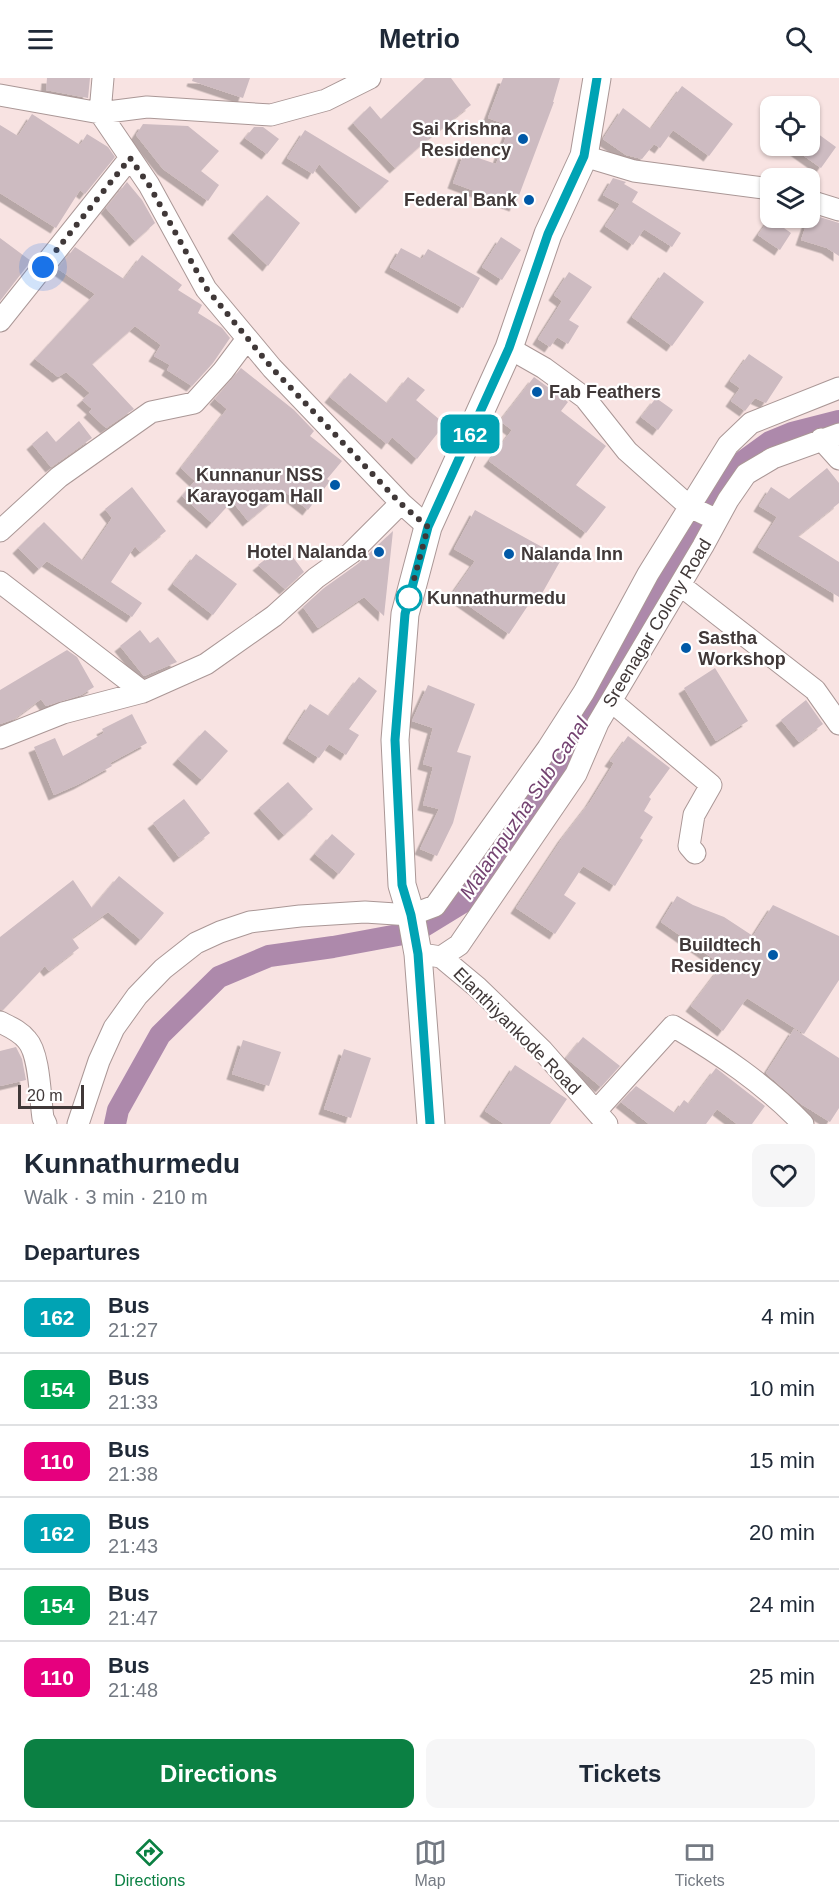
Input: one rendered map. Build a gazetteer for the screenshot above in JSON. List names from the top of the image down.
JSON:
{
  "streets": {
    "street": ["Sreenagar Colony Road", "Elanthiyankode Road"]
  },
  "crossings": [
    ["Sreenagar Colony Road", "Elanthiyankode Road"]
  ],
  "water": ["Malampuzha Sub Canal"],
  "places": [
    "Sai Krishna Residency",
    "Federal Bank",
    "Fab Feathers",
    "Kunnanur NSS Karayogam Hall",
    "Hotel Nalanda",
    "Nalanda Inn",
    "Kunnathurmedu",
    "Sastha Workshop",
    "Buildtech Residency"
  ],
  "lines": ["bus line 162"],
  "scale_bar": "20 m",
  "page": {
    "header": "Metrio",
    "on_map": "162",
    "scale": "20 m",
    "heading": [
      ["Kunnathurmedu", "Walk · 3 min · 210 m"],
      "Departures"
    ],
    "list": [
      {
        "mark": "162",
        "name": "Bus",
        "note": "21:27",
        "value": "4 min"
      },
      {
        "mark": "154",
        "name": "Bus",
        "note": "21:33",
        "value": "10 min"
      },
      {
        "mark": "110",
        "name": "Bus",
        "note": "21:38",
        "value": "15 min"
      },
      {
        "mark": "162",
        "name": "Bus",
        "note": "21:43",
        "value": "20 min"
      },
      {
        "mark": "154",
        "name": "Bus",
        "note": "21:47",
        "value": "24 min"
      },
      {
        "mark": "110",
        "name": "Bus",
        "note": "21:48",
        "value": "25 min"
      }
    ],
    "buttons": ["Directions", "Tickets"],
    "tabs": ["Directions", "Map", "Tickets"]
  }
}
